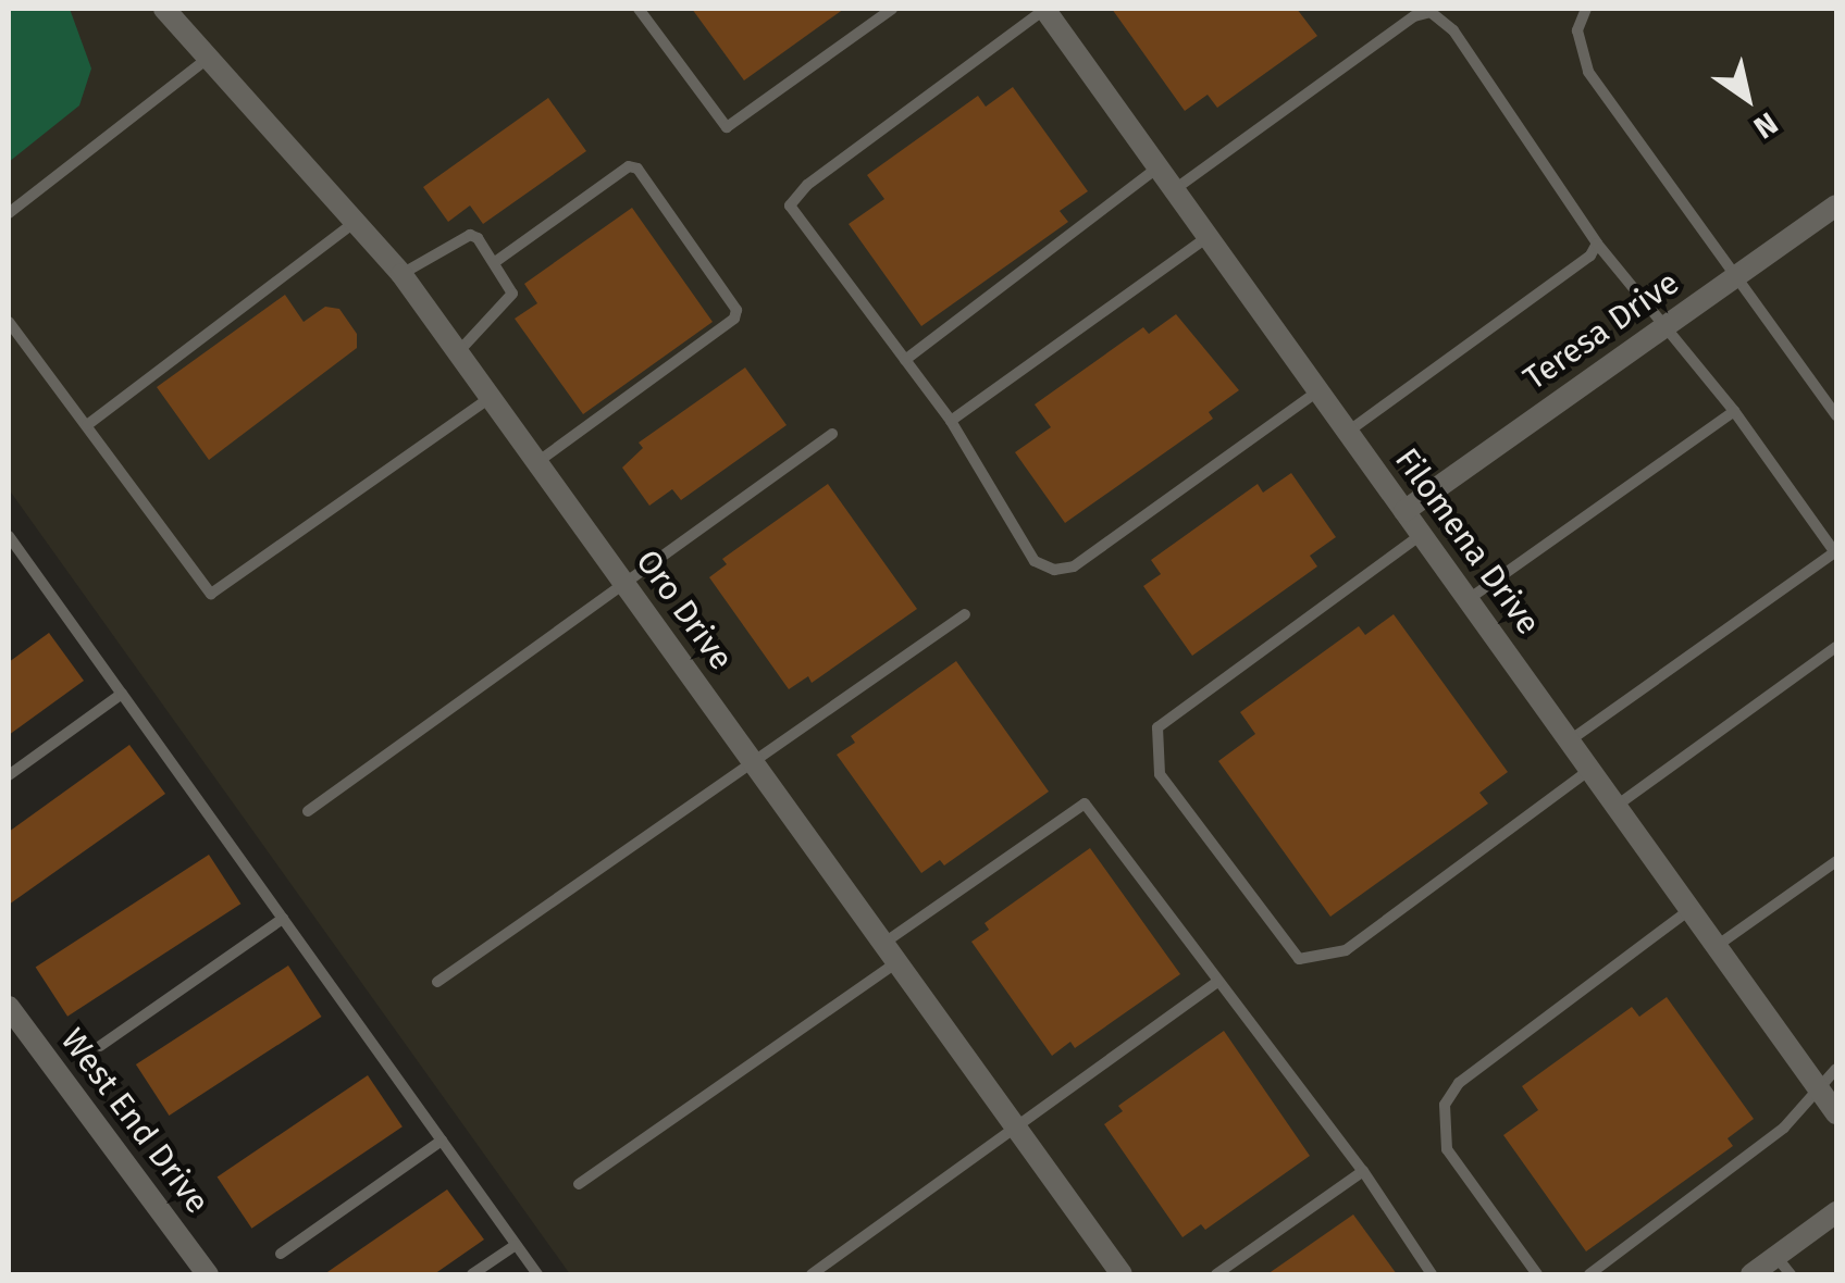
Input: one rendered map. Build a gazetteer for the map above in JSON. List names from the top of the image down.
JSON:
{
  "streets": {
    "street": [
      "Teresa Drive",
      "Filomena Drive",
      "Oro Drive",
      "West End Drive"
    ]
  },
  "crossings": [
    ["Teresa Drive", "Filomena Drive"]
  ],
  "north": "bottom right"
}
